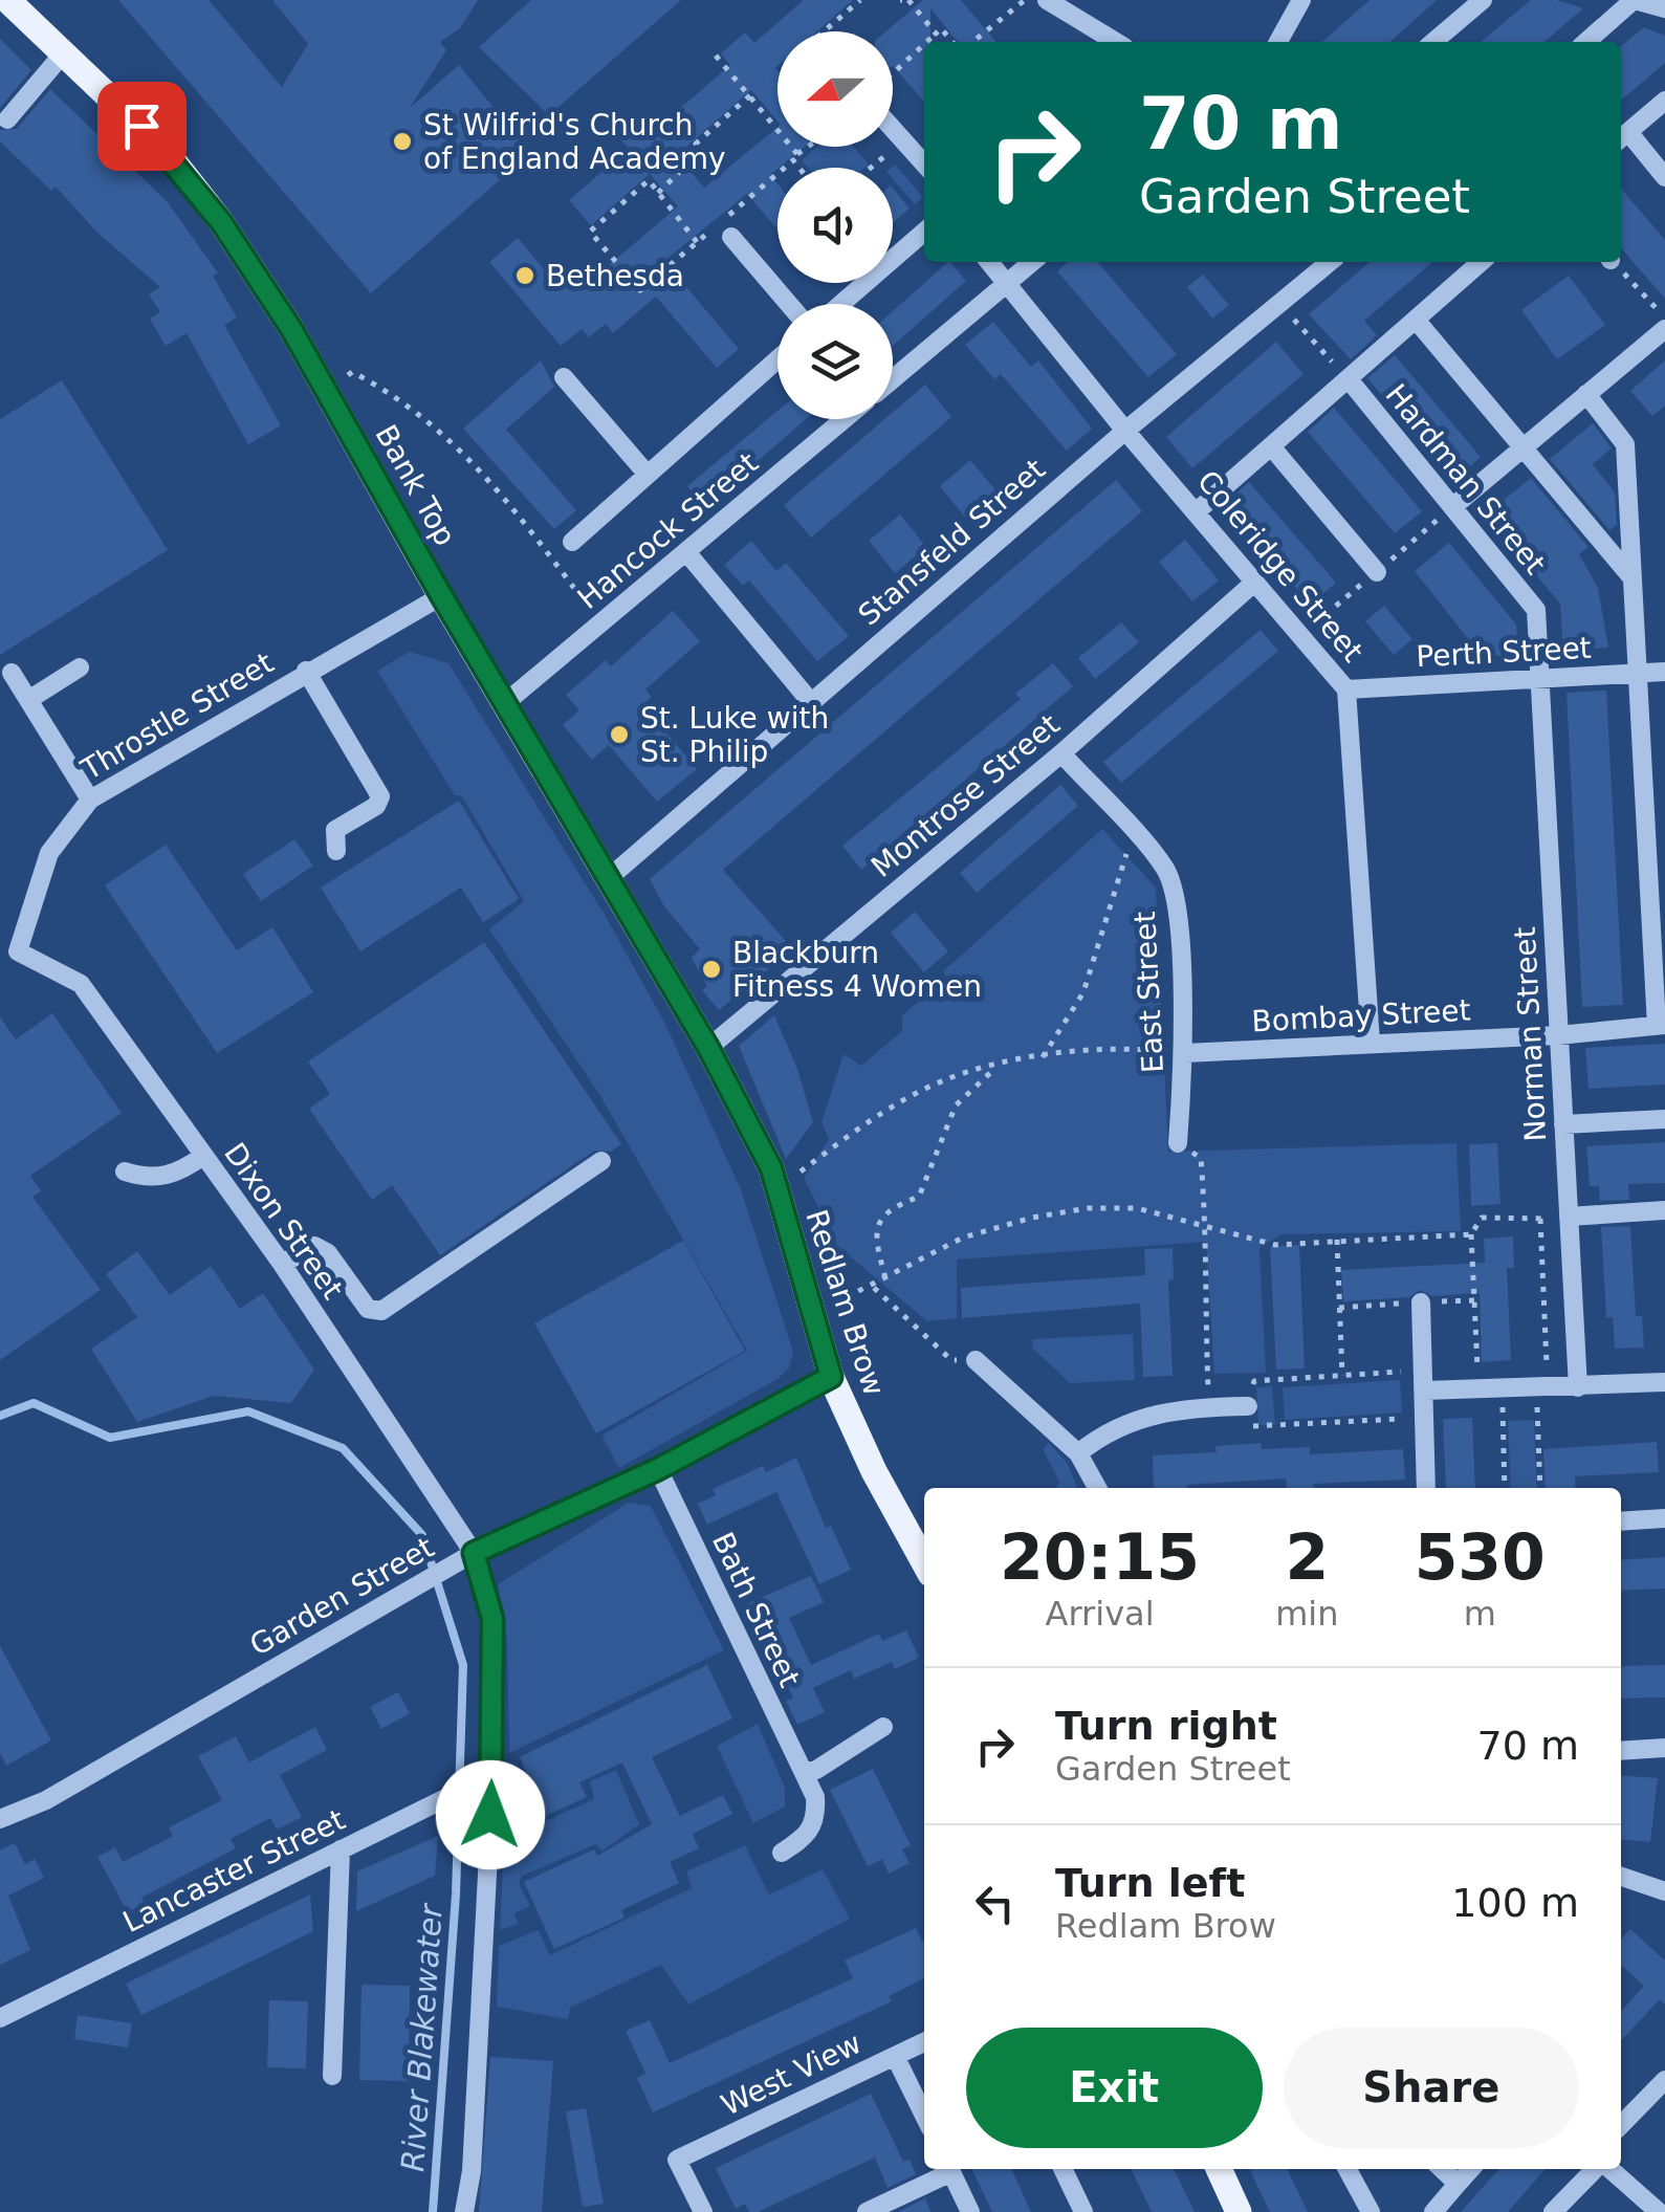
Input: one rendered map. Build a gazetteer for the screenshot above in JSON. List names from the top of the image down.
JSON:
{
  "streets": {
    "main road": ["Bank Top", "Redlam Brow"],
    "street": [
      "Hardman Street",
      "Hancock Street",
      "Stansfeld Street",
      "Coleridge Street",
      "Perth Street",
      "Throstle Street",
      "Montrose Street",
      "East Street",
      "Bombay Street",
      "Norman Street",
      "Dixon Street",
      "Garden Street",
      "Bath Street",
      "Lancaster Street",
      "West View"
    ]
  },
  "crossings": [
    ["Hardman Street", "Perth Street"],
    ["Hardman Street", "Norman Street"],
    ["Bank Top", "Hancock Street"],
    ["Bank Top", "Stansfeld Street"],
    ["Bank Top", "Throstle Street"],
    ["Bank Top", "Montrose Street"],
    ["Bank Top", "Redlam Brow"],
    ["Stansfeld Street", "Coleridge Street"],
    ["Coleridge Street", "Perth Street"],
    ["Coleridge Street", "Montrose Street"],
    ["Coleridge Street", "Bombay Street"],
    ["Perth Street", "Norman Street"],
    ["Throstle Street", "Dixon Street"],
    ["Montrose Street", "East Street"],
    ["Montrose Street", "Redlam Brow"],
    ["East Street", "Bombay Street"],
    ["Bombay Street", "Norman Street"],
    ["Dixon Street", "Garden Street"],
    ["Dixon Street", "Lancaster Street"],
    ["Redlam Brow", "Garden Street"],
    ["Garden Street", "Bath Street"]
  ],
  "water": ["River Blakewater"],
  "places": [
    "St Wilfrid's Church of England Academy",
    "Bethesda",
    "St. Luke with St. Philip",
    "Blackburn Fitness 4 Women"
  ],
  "north": "left",
  "page": {
    "turn": ["70 m", "Garden Street"],
    "eta": [
      "20:15",
      "Arrival",
      "2",
      "min",
      "530",
      "m"
    ],
    "list": [
      {
        "name": "Turn right",
        "note": "Garden Street",
        "value": "70 m"
      },
      {
        "name": "Turn left",
        "note": "Redlam Brow",
        "value": "100 m"
      }
    ],
    "buttons": ["Exit", "Share"]
  }
}
